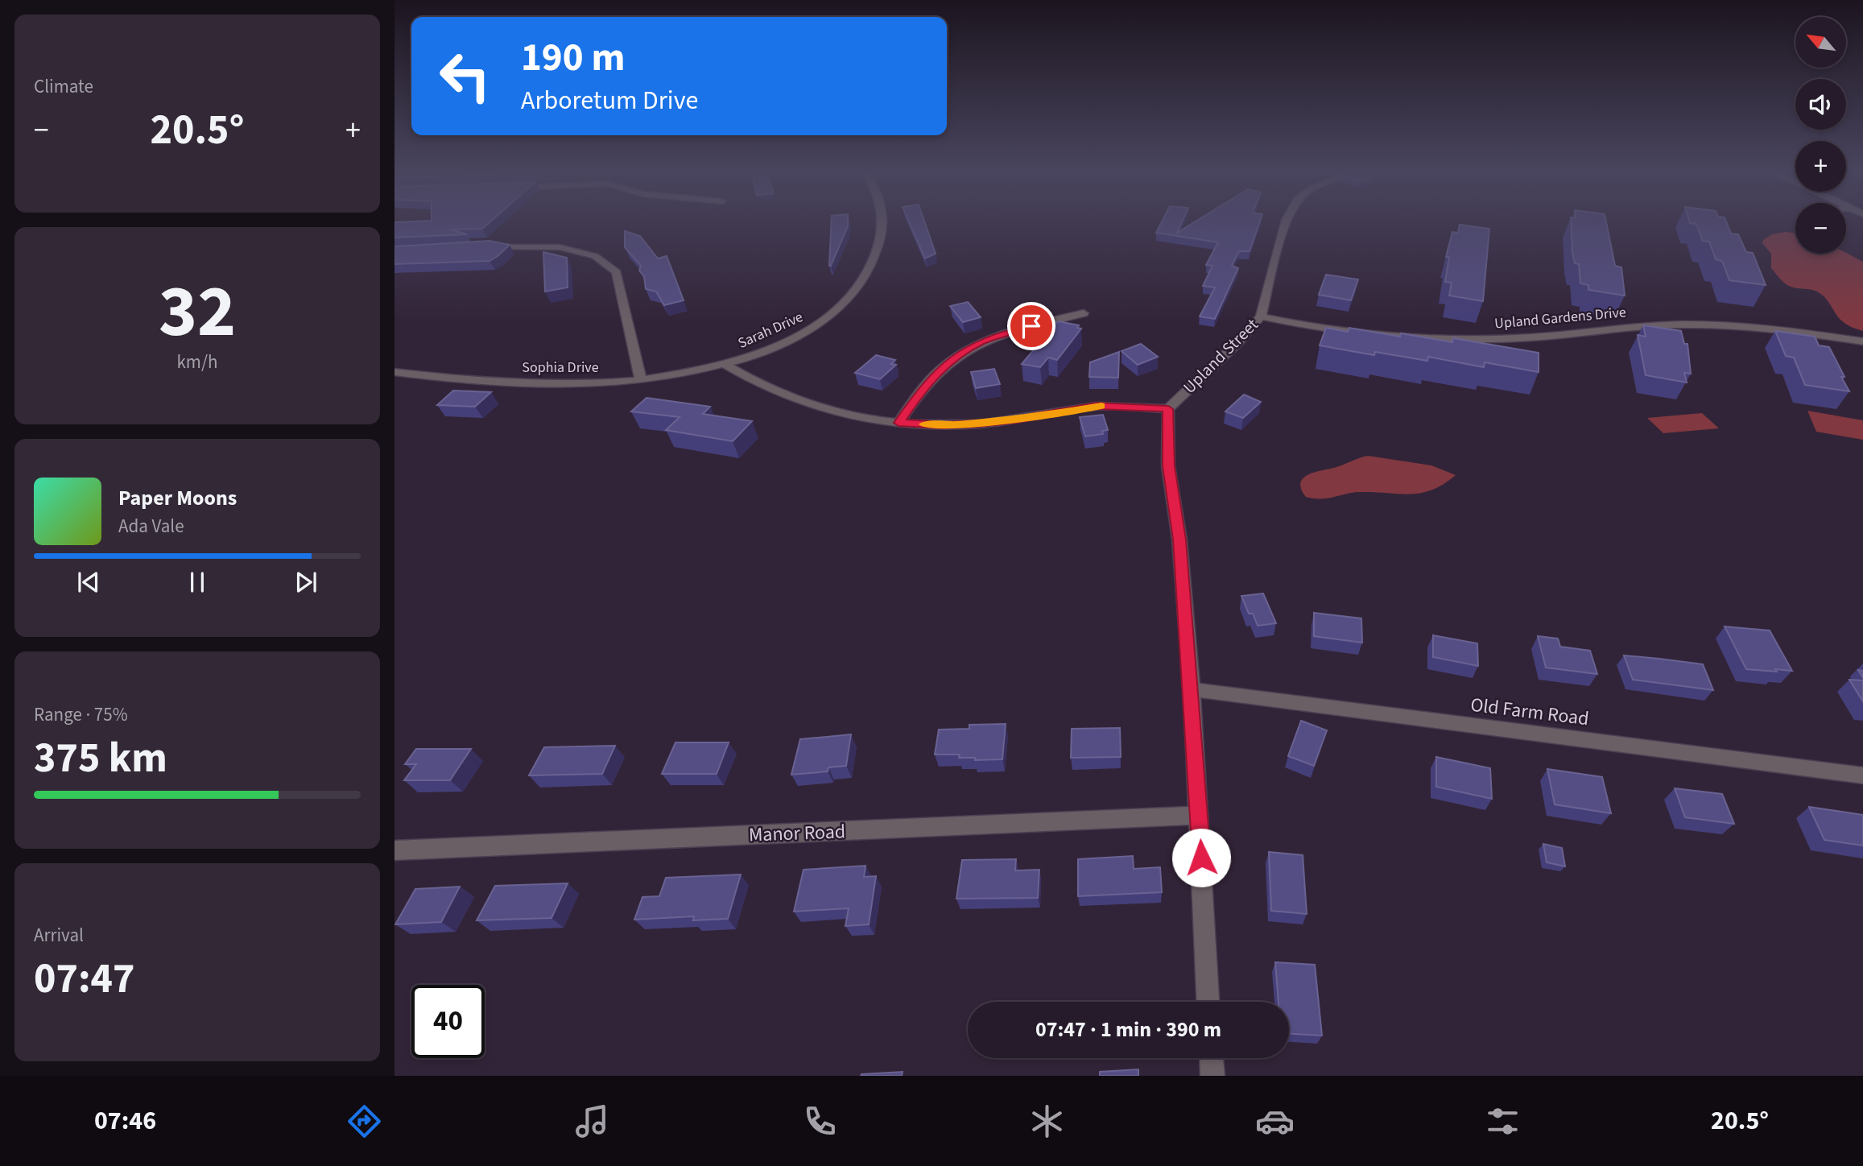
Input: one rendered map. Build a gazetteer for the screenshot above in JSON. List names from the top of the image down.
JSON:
{
  "streets": {
    "street": [
      "Upland Gardens Drive",
      "Sarah Drive",
      "Upland Street",
      "Sophia Drive",
      "Old Farm Road",
      "Manor Road"
    ]
  },
  "crossings": [
    ["Upland Gardens Drive", "Upland Street"],
    ["Sarah Drive", "Sophia Drive"]
  ],
  "north": "top left",
  "page": {
    "tile": [
      "Climate",
      ["32", "km/h"],
      ["Range · 75%", "375 km"],
      ["Arrival", "07:47"]
    ],
    "map_buttons": ["+", "−"],
    "turn": ["190 m", "Arboretum Drive"],
    "heat": ["−", "20.5°", "+"],
    "song": ["Paper Moons", "Ada Vale"],
    "limit": "40",
    "trip": "07:47 · 1 min · 390 m",
    "tabs": ["07:46", "20.5°"]
  }
}
